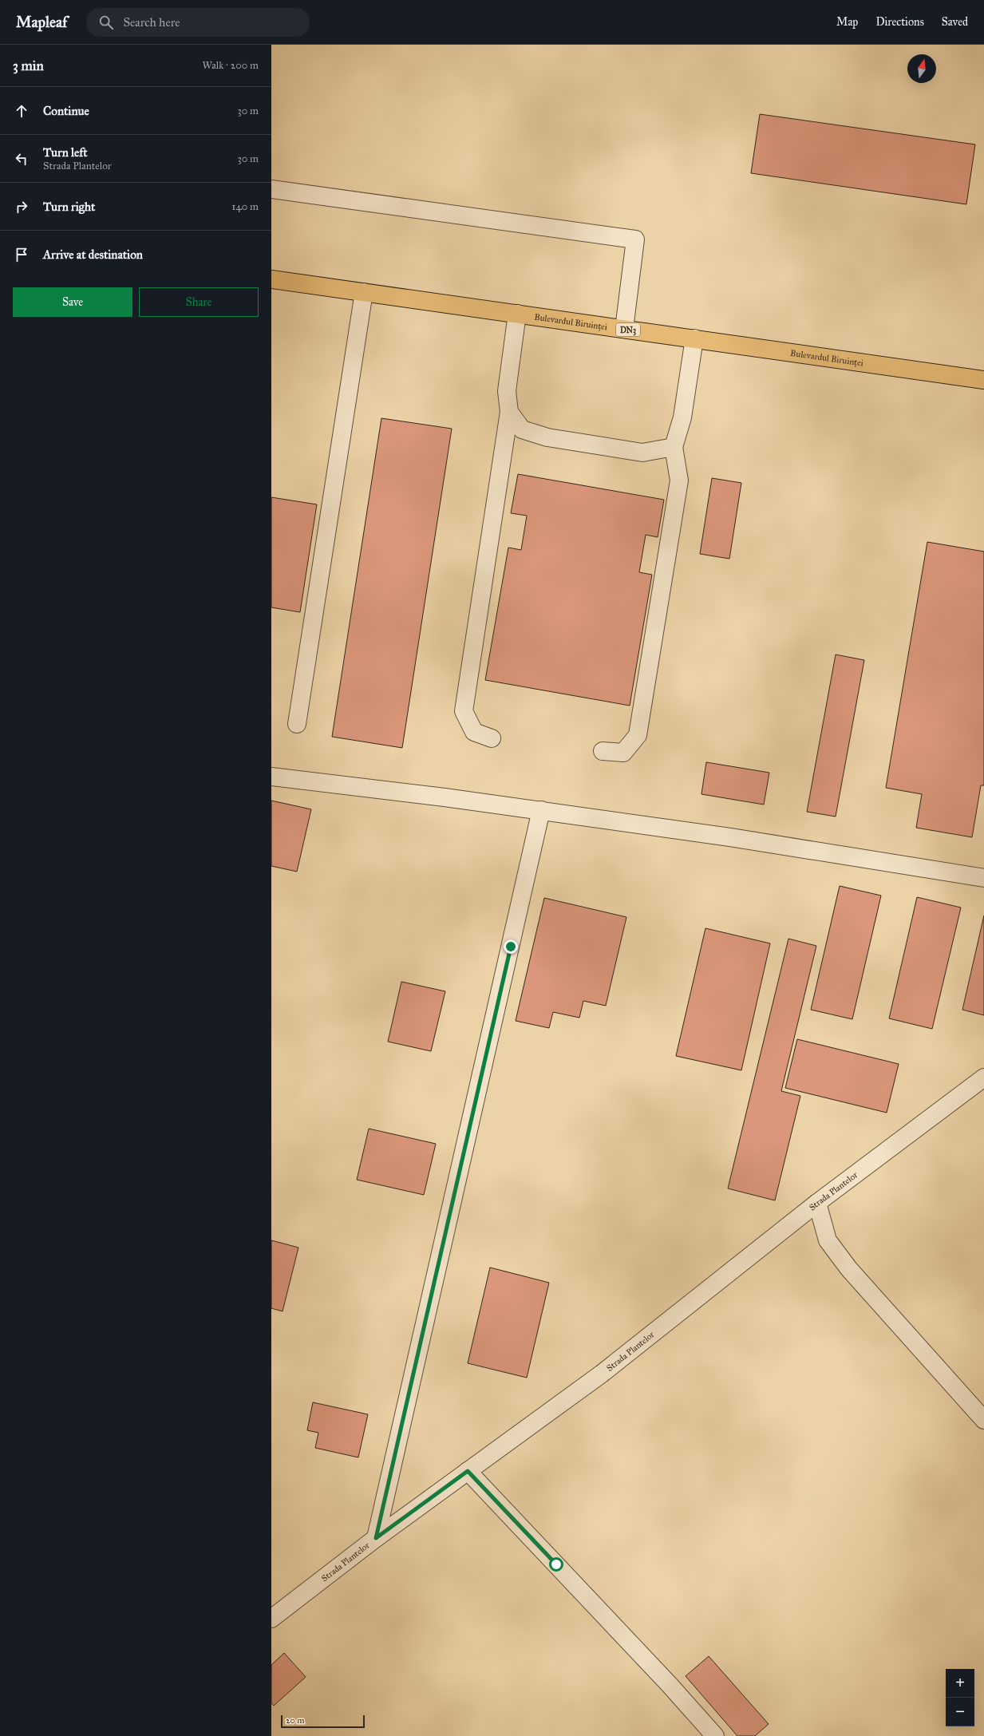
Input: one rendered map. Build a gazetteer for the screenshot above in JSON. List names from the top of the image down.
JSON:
{
  "streets": {
    "main road": ["Bulevardul Biruinței", "DN3"],
    "street": ["Strada Plantelor"]
  },
  "scale_bar": "20 m",
  "north": "top",
  "page": {
    "header": "Mapleaf",
    "search": "Search here",
    "nav": ["Map", "Directions", "Saved"],
    "heading": ["3 min", "Walk · 200 m"],
    "list": [
      ["Continue", "30 m"],
      ["Turn left", "Strada Plantelor", "30 m"],
      ["Turn right", "140 m"],
      "Arrive at destination"
    ],
    "buttons": ["Save", "Share"],
    "map_buttons": ["+", "−"],
    "scale": "20 m"
  }
}
